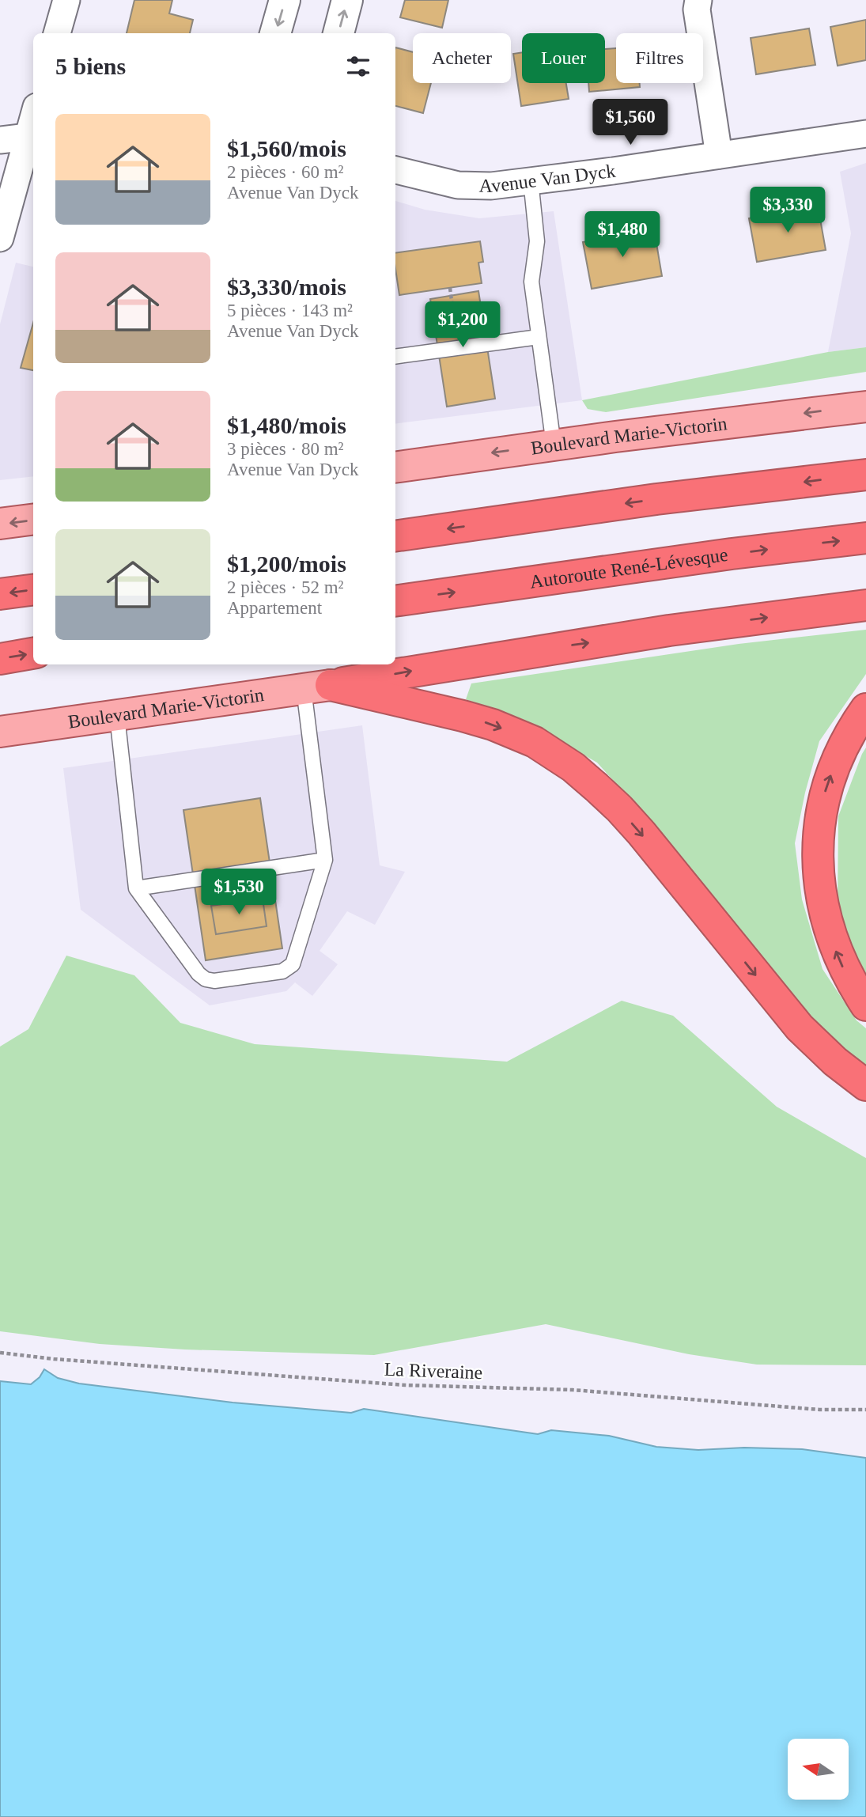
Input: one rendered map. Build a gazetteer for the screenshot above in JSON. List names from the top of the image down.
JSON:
{
  "streets": {
    "highway": ["Autoroute René-Lévesque"],
    "main road": ["Boulevard Marie-Victorin"],
    "street": ["Avenue Van Dyck"],
    "path": ["La Riveraine"]
  },
  "one_way": ["Boulevard Marie-Victorin"],
  "north": "left",
  "page": {
    "chip": ["Acheter", "Louer", "Filtres"],
    "heading": "5 biens",
    "price": [
      "$1,560",
      "$3,330",
      "$1,480",
      "$1,200",
      "$1,530"
    ],
    "list": [
      {
        "name": "$1,560/mois",
        "note": "2 pièces · 60 m² · Avenue Van Dyck"
      },
      {
        "name": "$3,330/mois",
        "note": "5 pièces · 143 m² · Avenue Van Dyck"
      },
      {
        "name": "$1,480/mois",
        "note": "3 pièces · 80 m² · Avenue Van Dyck"
      },
      {
        "name": "$1,200/mois",
        "note": "2 pièces · 52 m² · Appartement"
      }
    ]
  }
}
